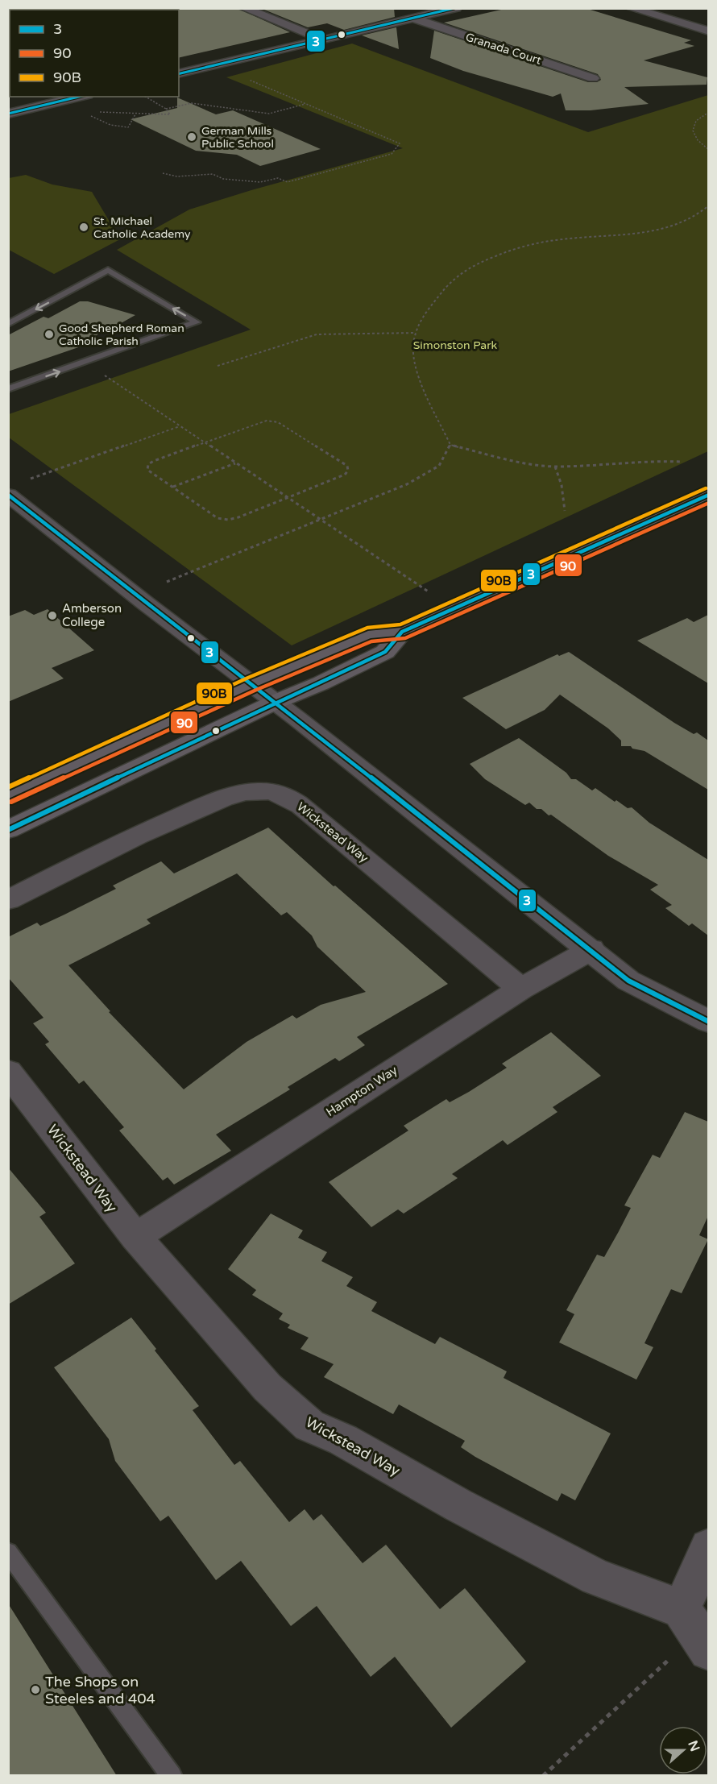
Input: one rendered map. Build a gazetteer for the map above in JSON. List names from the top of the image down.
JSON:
{
  "streets": {
    "street": ["Granada Court", "Wickstead Way", "Hampton Way"]
  },
  "crossings": [
    ["Wickstead Way", "Hampton Way"]
  ],
  "parks": ["Simonston Park"],
  "places": [
    "German Mills Public School",
    "St. Michael Catholic Academy",
    "Good Shepherd Roman Catholic Parish",
    "Amberson College",
    "The Shops on Steeles and 404"
  ],
  "lines": ["transit line 3", "transit line 90B", "transit line 90"],
  "legend": ["3", "90", "90B"],
  "north": "right"
}
